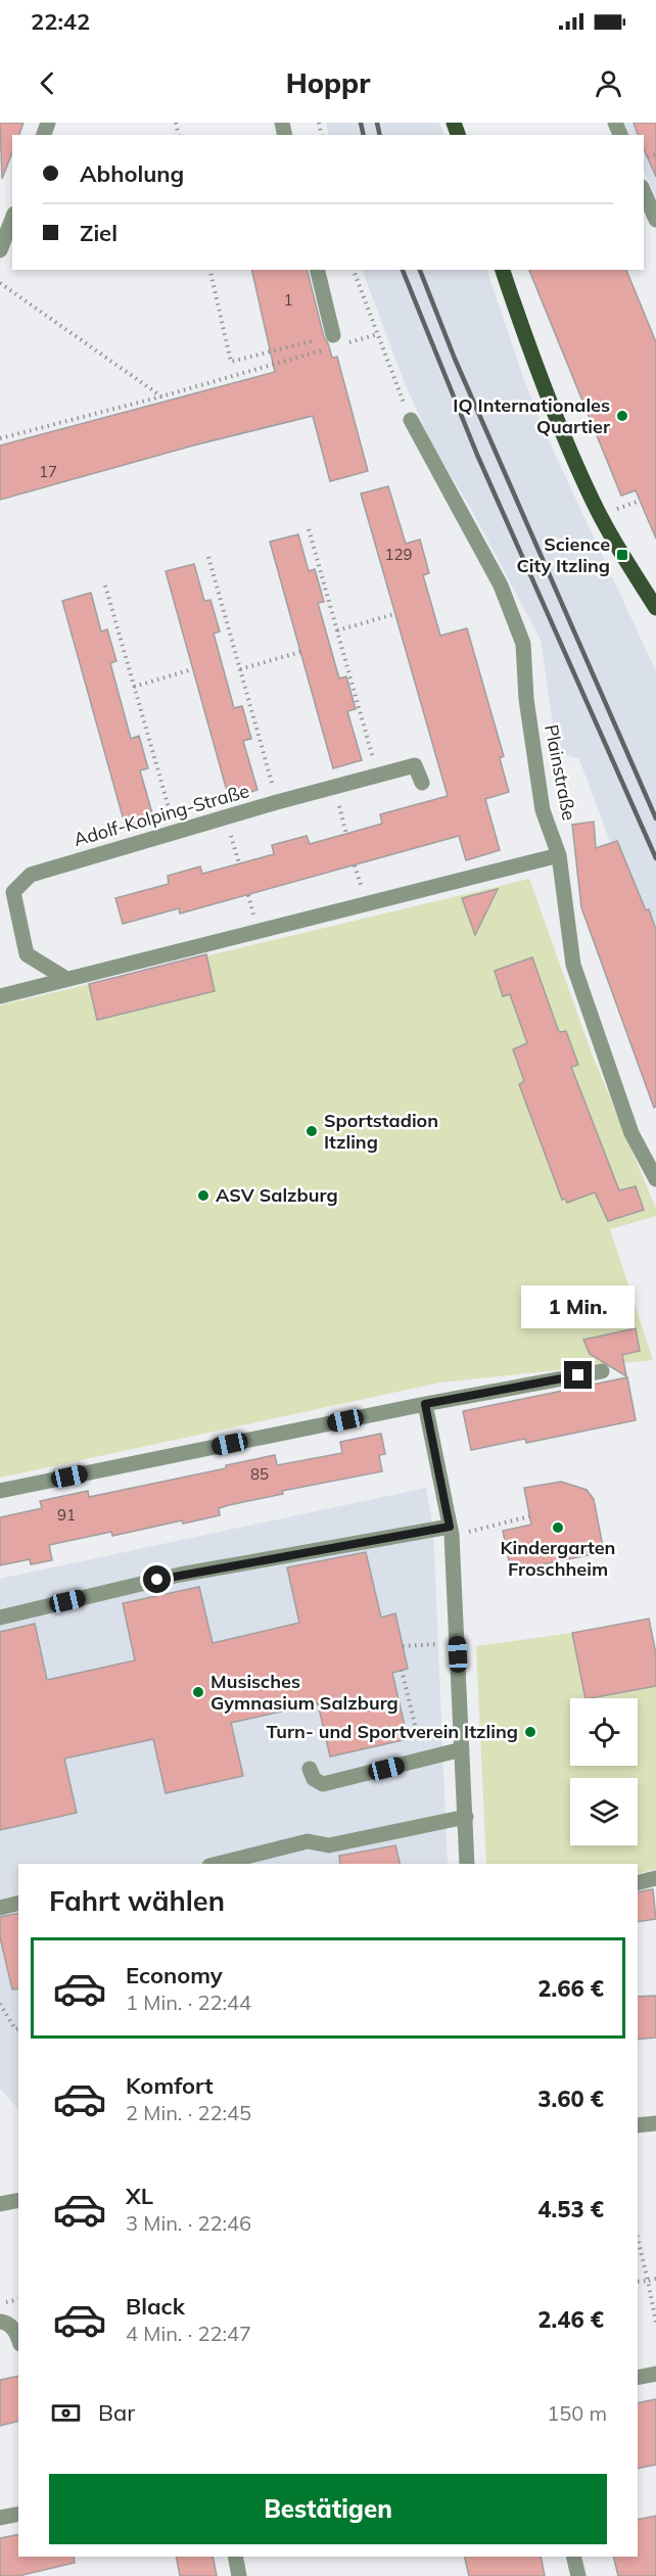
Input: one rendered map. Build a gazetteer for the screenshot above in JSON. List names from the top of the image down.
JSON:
{
  "streets": {
    "street": ["Plainstraße", "Adolf-Kolping-Straße"]
  },
  "places": {
    "other": [
      "IQ Internationales Quartier",
      "Sportstadion Itzling",
      "ASV Salzburg",
      "Kindergarten Froschheim",
      "Musisches Gymnasium Salzburg",
      "Turn- und Sportverein Itzling"
    ],
    "transit": ["Science City Itzling"]
  },
  "house_numbers": [
    "1",
    "17",
    "129",
    "85",
    "91"
  ],
  "page": {
    "status": "22:42",
    "header": "Hoppr",
    "banner": ["Abholung", "Ziel"],
    "bubble": "1 Min.",
    "heading": "Fahrt wählen",
    "list": [
      {
        "name": "Economy",
        "note": "1 Min. · 22:44",
        "value": "2.66 €"
      },
      {
        "name": "Komfort",
        "note": "2 Min. · 22:45",
        "value": "3.60 €"
      },
      {
        "name": "XL",
        "note": "3 Min. · 22:46",
        "value": "4.53 €"
      },
      {
        "name": "Black",
        "note": "4 Min. · 22:47",
        "value": "2.46 €"
      }
    ],
    "pay": ["Bar", "150 m"],
    "buttons": "Bestätigen"
  }
}
